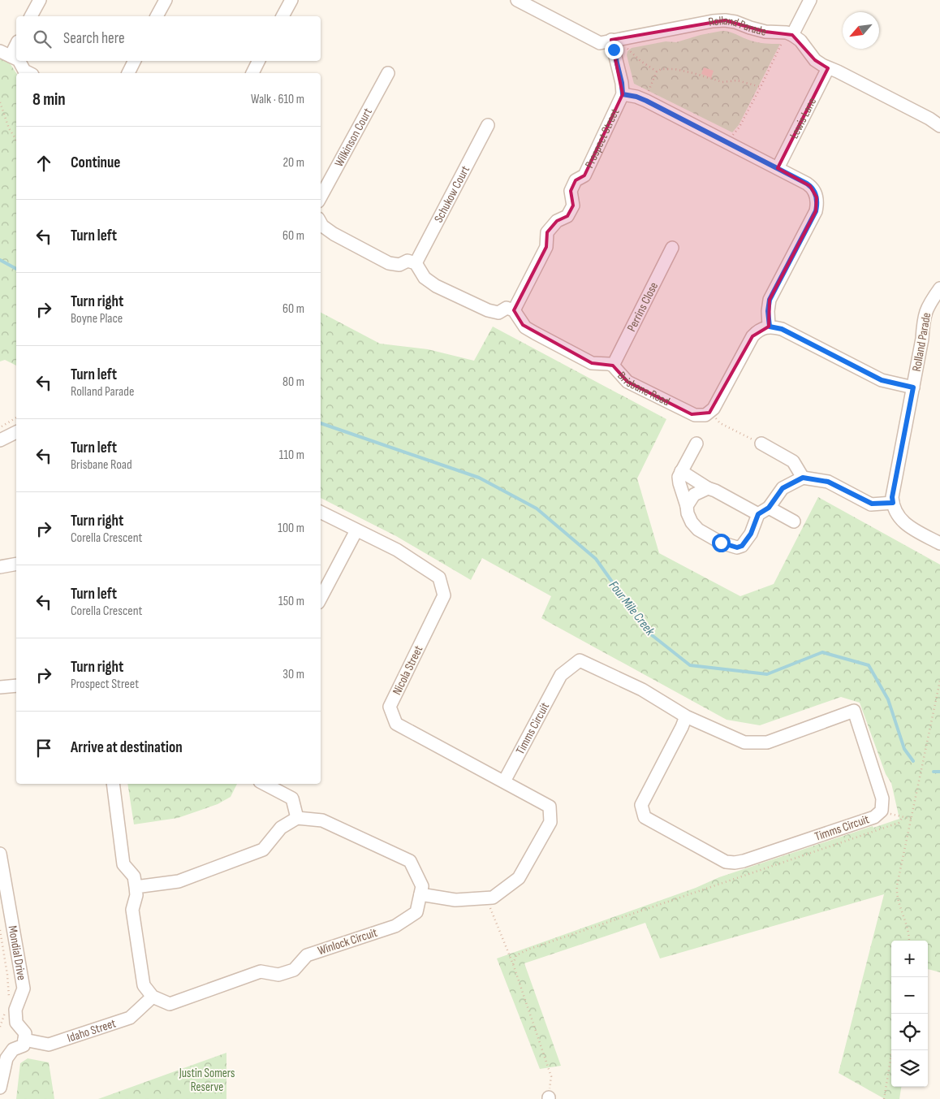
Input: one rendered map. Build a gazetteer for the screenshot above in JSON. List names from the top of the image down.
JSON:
{
  "streets": {
    "street": [
      "Rolland Parade",
      "Lewis Lane",
      "Wilkinson Court",
      "Prospect Street",
      "Schukow Court",
      "Perrins Close",
      "Brisbane Road",
      "Nicola Street",
      "Timms Circuit",
      "Winlock Circuit",
      "Mondial Drive",
      "Idaho Street"
    ]
  },
  "crossings": [
    ["Rolland Parade", "Prospect Street"],
    ["Prospect Street", "Brisbane Road"],
    ["Perrins Close", "Brisbane Road"],
    ["Nicola Street", "Timms Circuit"],
    ["Winlock Circuit", "Idaho Street"],
    ["Mondial Drive", "Idaho Street"]
  ],
  "water": ["Four Mile Creek"],
  "parks": ["Justin Somers Reserve"],
  "north": "bottom left",
  "page": {
    "search": "Search here",
    "heading": ["8 min", "Walk · 610 m"],
    "list": [
      ["Continue", "20 m"],
      ["Turn left", "60 m"],
      ["Turn right", "Boyne Place", "60 m"],
      ["Turn left", "Rolland Parade", "80 m"],
      ["Turn left", "Brisbane Road", "110 m"],
      ["Turn right", "Corella Crescent", "100 m"],
      ["Turn left", "Corella Crescent", "150 m"],
      ["Turn right", "Prospect Street", "30 m"],
      "Arrive at destination"
    ],
    "map_buttons": ["+", "−"]
  }
}
